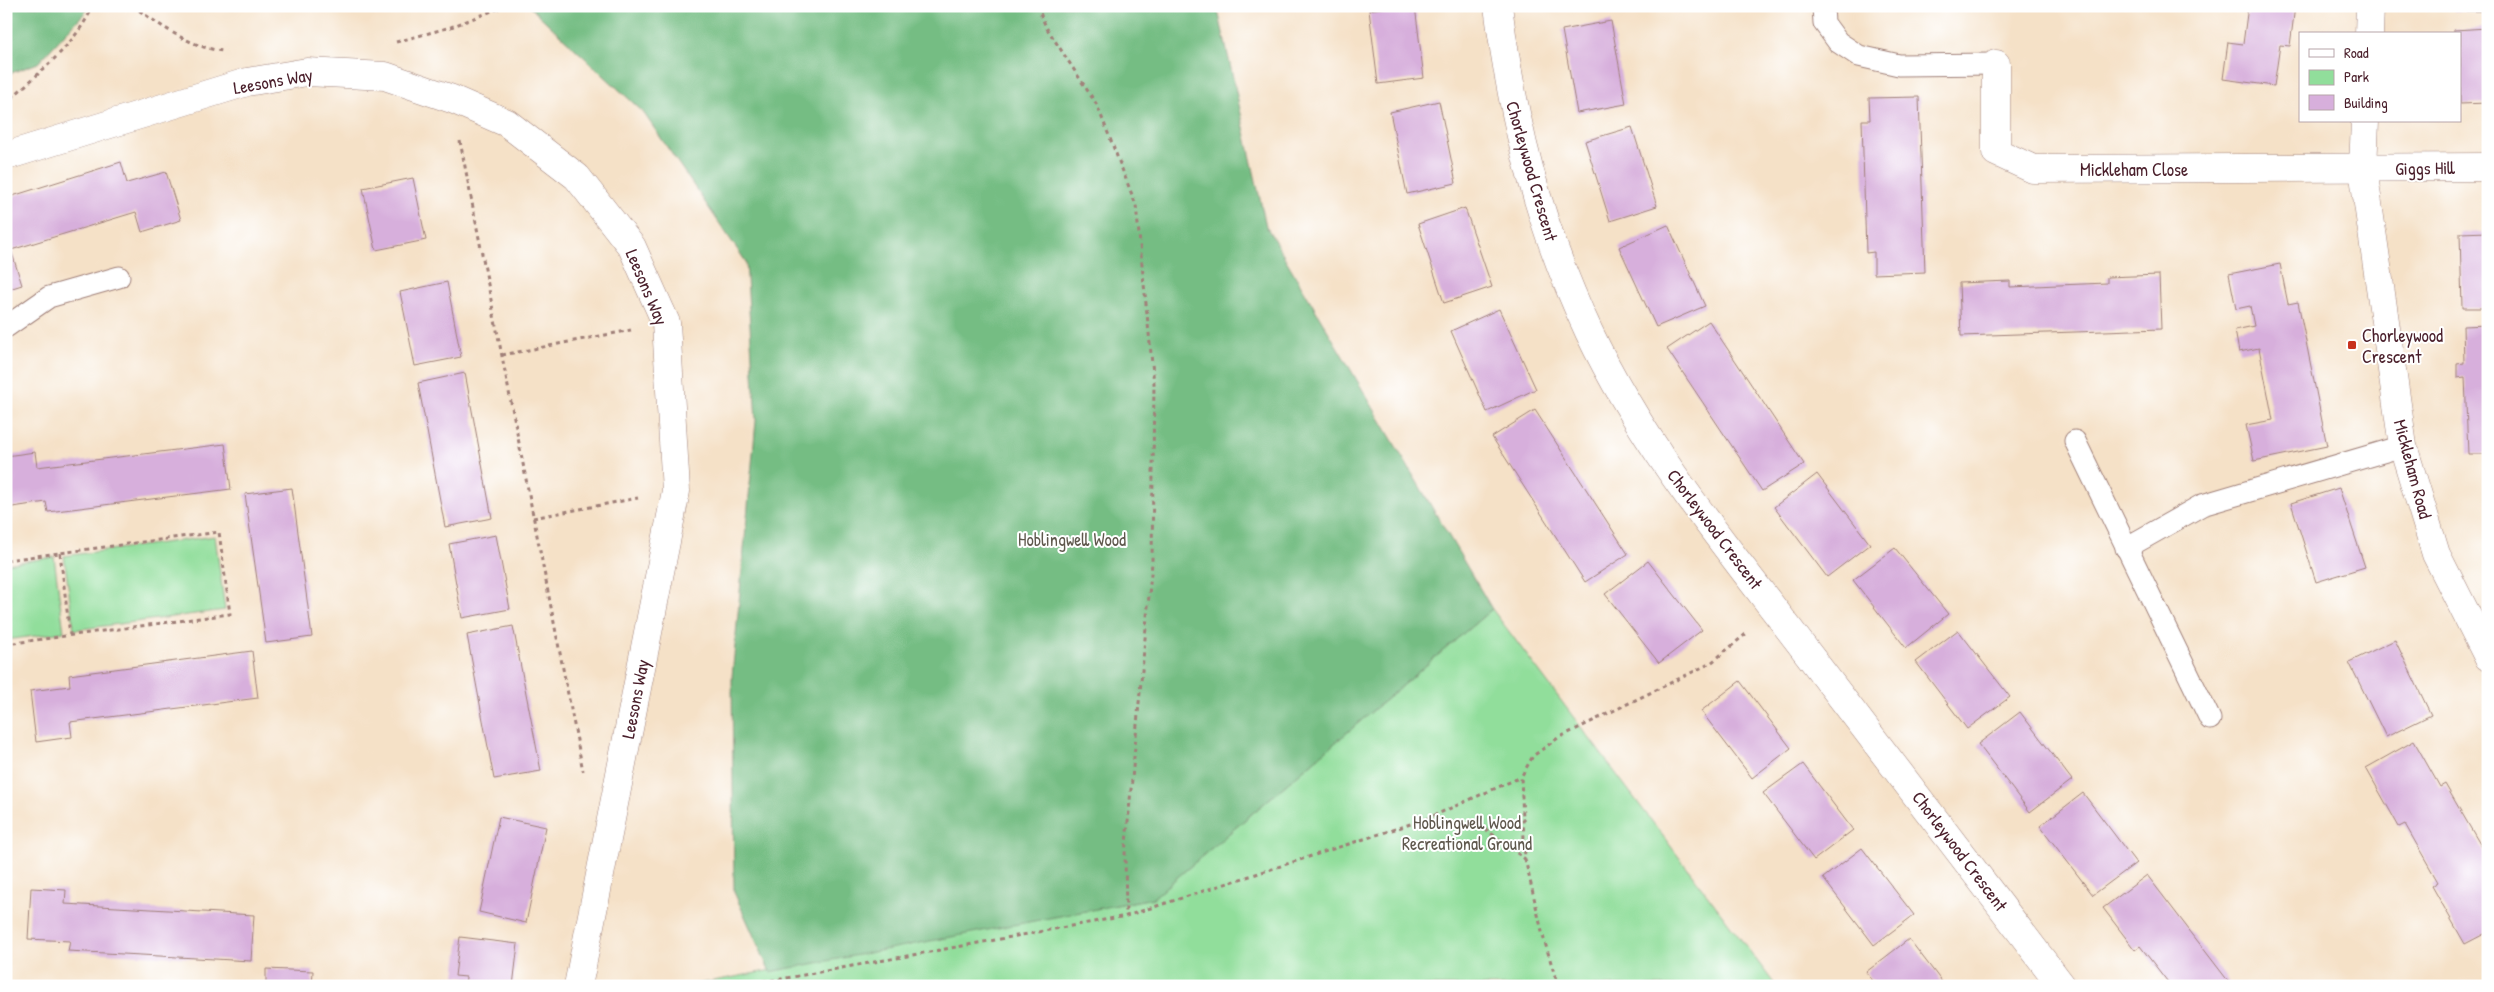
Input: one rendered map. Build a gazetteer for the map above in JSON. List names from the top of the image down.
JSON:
{
  "streets": {
    "street": [
      "Leesons Way",
      "Giggs Hill",
      "Mickleham Close",
      "Chorleywood Crescent",
      "Mickleham Road"
    ]
  },
  "crossings": [
    ["Giggs Hill", "Mickleham Close"],
    ["Giggs Hill", "Mickleham Road"],
    ["Mickleham Close", "Mickleham Road"]
  ],
  "parks": ["Hoblingwell Wood", "Hoblingwell Wood Recreational Ground"],
  "places": {
    "transit": ["Chorleywood Crescent"]
  },
  "legend": ["Road", "Park", "Building"]
}
